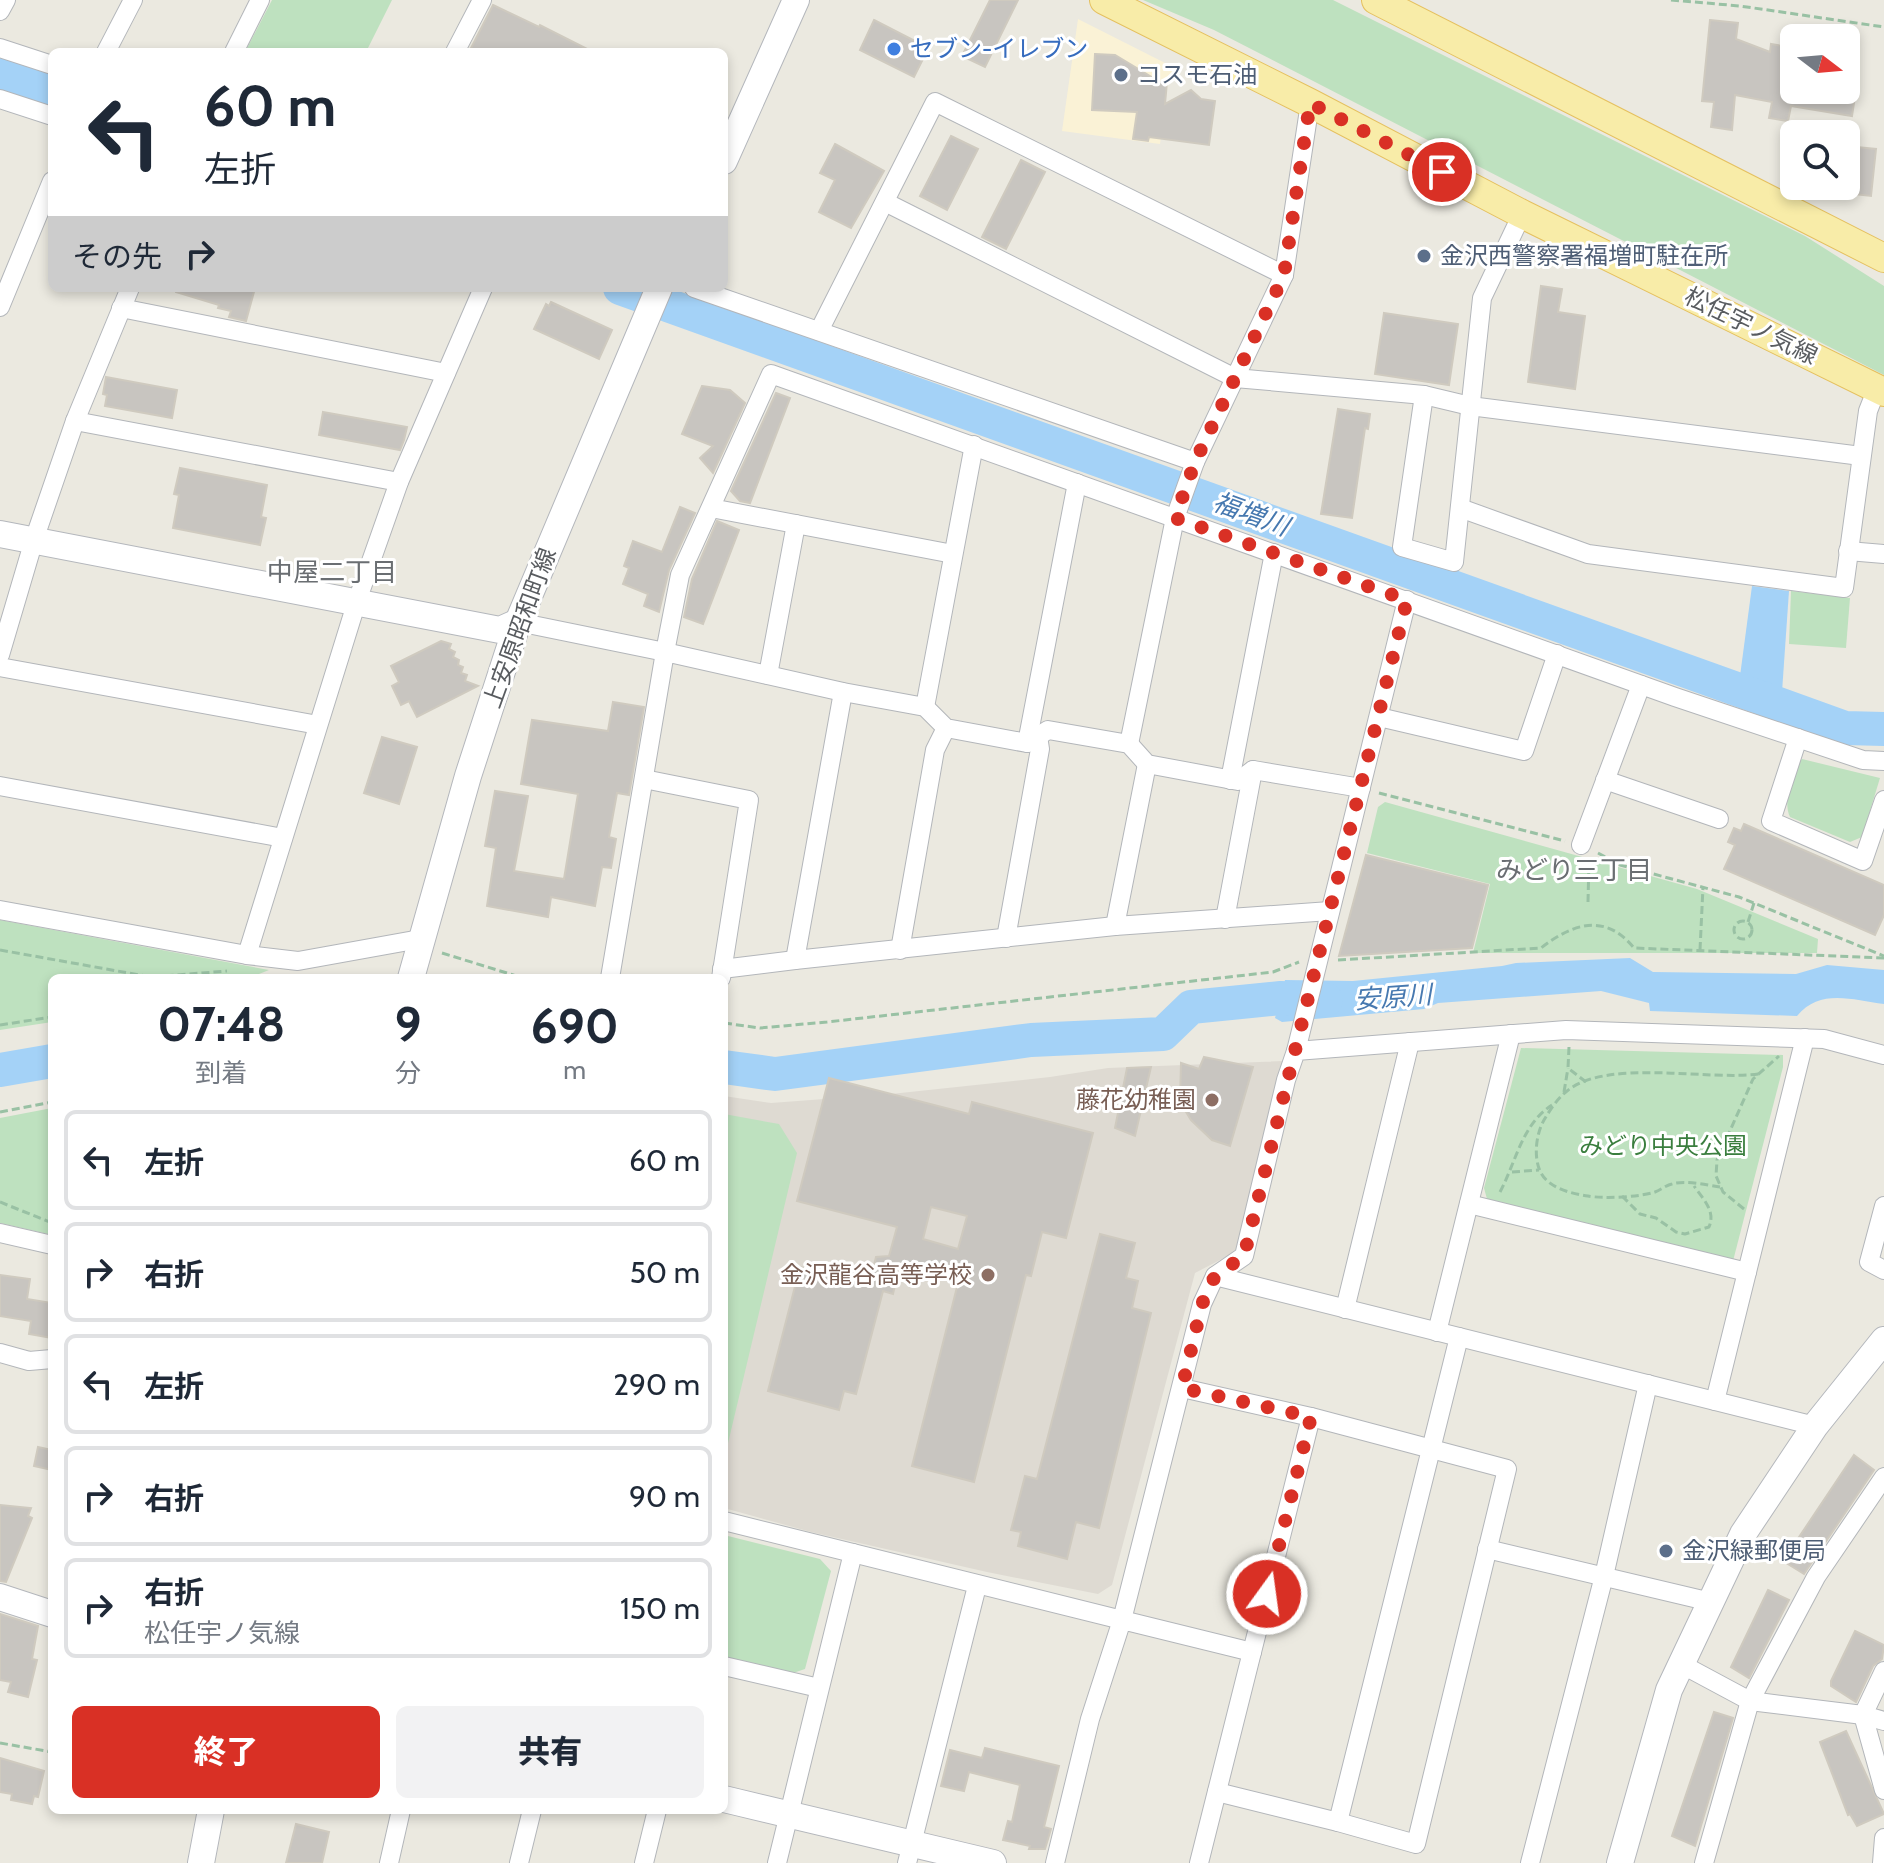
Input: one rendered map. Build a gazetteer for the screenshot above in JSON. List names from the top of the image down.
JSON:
{
  "streets": {
    "main road": ["松任宇ノ気線"],
    "street": ["上安原昭和町線"]
  },
  "districts": ["中屋二丁目", "みどり三丁目"],
  "water": ["福増川", "安原川"],
  "parks": ["みどり中央公園"],
  "places": [
    "セブン-イレブン",
    "コスモ石油",
    "金沢西警察署福増町駐在所",
    "藤花幼稚園",
    "金沢龍谷高等学校",
    "金沢緑郵便局"
  ],
  "north": "right",
  "page": {
    "turn": ["60 m", "左折"],
    "then": "その先",
    "eta": [
      "07:48",
      "到着",
      "9",
      "分",
      "690",
      "m"
    ],
    "list": [
      {
        "name": "左折",
        "value": "60 m"
      },
      {
        "name": "右折",
        "value": "50 m"
      },
      {
        "name": "左折",
        "value": "290 m"
      },
      {
        "name": "右折",
        "value": "90 m"
      },
      {
        "name": "右折",
        "note": "松任宇ノ気線",
        "value": "150 m"
      }
    ],
    "buttons": ["終了", "共有"]
  }
}
